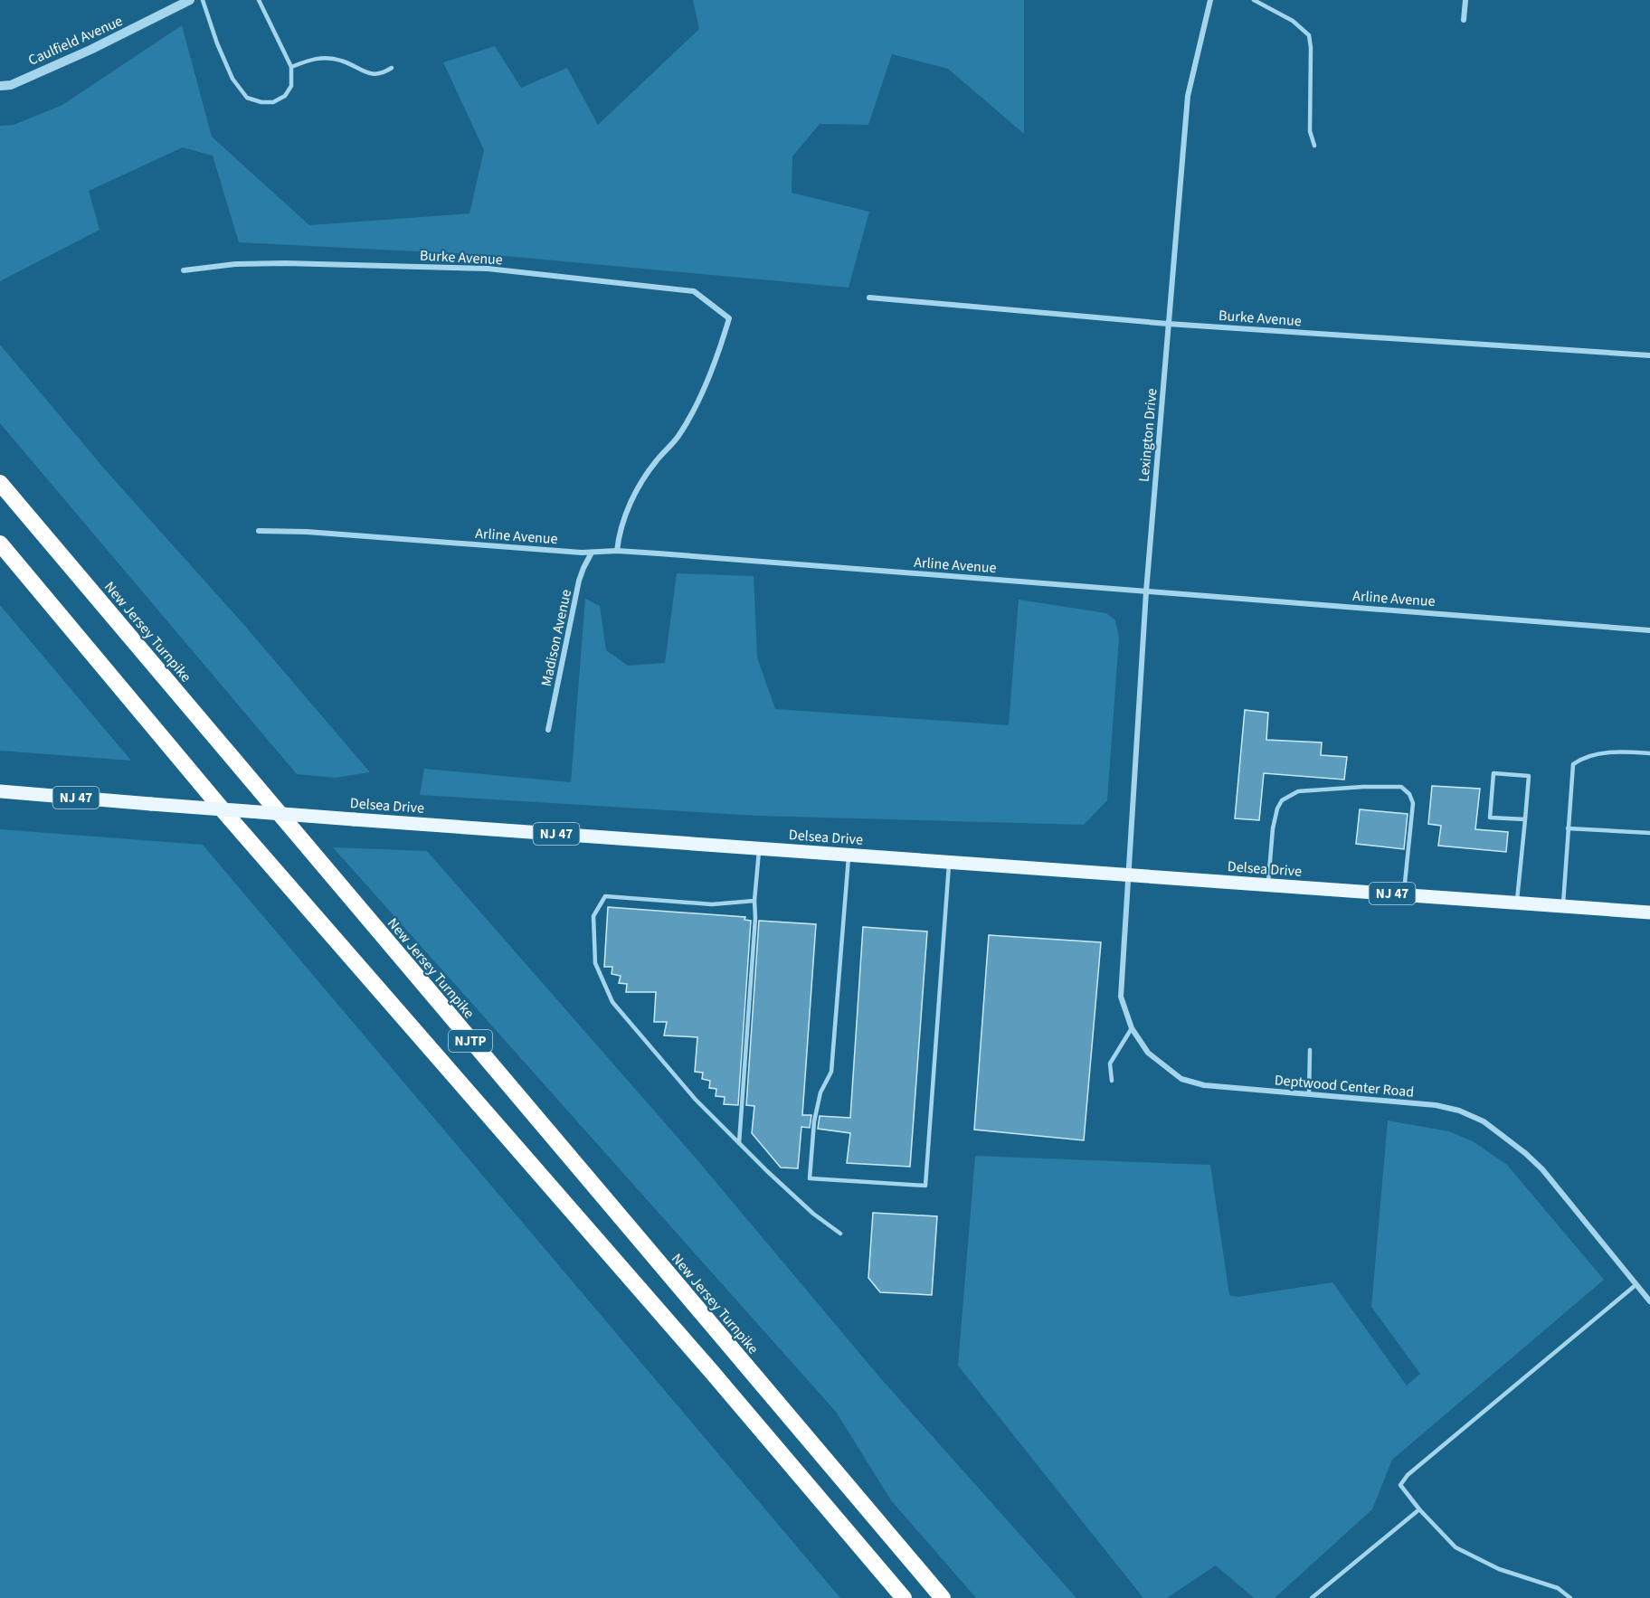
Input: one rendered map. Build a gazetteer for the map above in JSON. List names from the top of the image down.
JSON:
{
  "streets": {
    "highway": ["New Jersey Turnpike", "NJTP"],
    "main road": ["NJ 47", "Delsea Drive"],
    "street": [
      "Caulfield Avenue",
      "Burke Avenue",
      "Lexington Drive",
      "Arline Avenue",
      "Madison Avenue",
      "Deptwood Center Road"
    ]
  },
  "crossings": [
    ["Burke Avenue", "Lexington Drive"],
    ["Burke Avenue", "Arline Avenue"],
    ["Lexington Drive", "Arline Avenue"],
    ["Lexington Drive", "Delsea Drive"],
    ["Lexington Drive", "Deptwood Center Road"],
    ["Arline Avenue", "Madison Avenue"],
    ["Delsea Drive", "Deptwood Center Road"]
  ]
}
